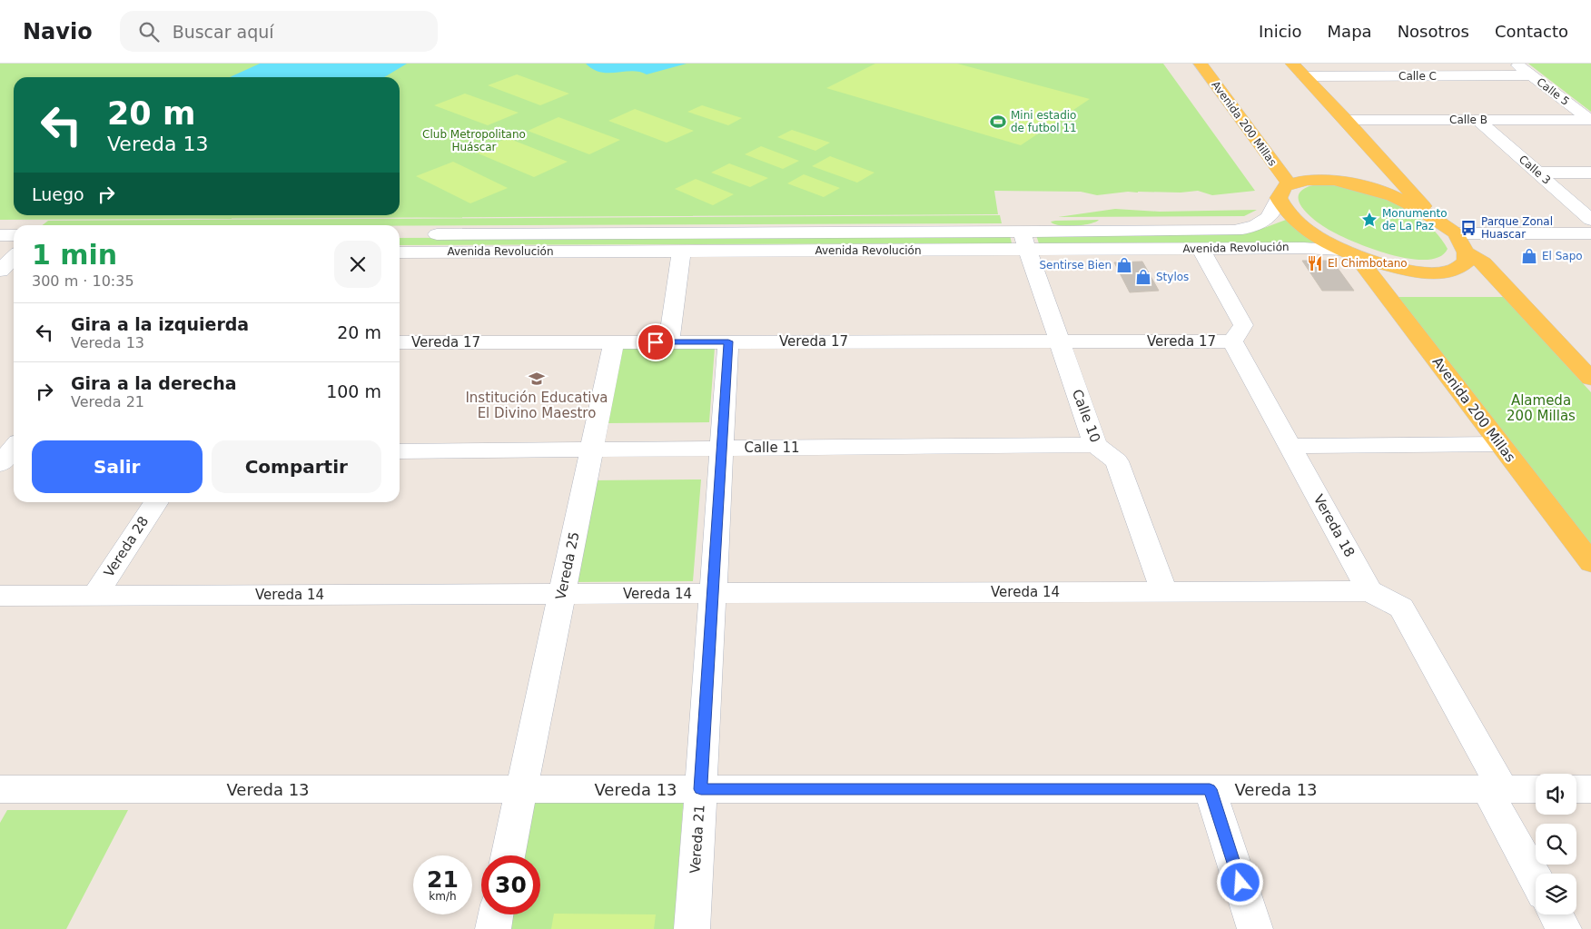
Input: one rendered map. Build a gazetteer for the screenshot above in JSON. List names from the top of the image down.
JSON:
{
  "streets": {
    "main road": ["Avenida 200 Millas"],
    "street": [
      "Calle C",
      "Calle 5",
      "Calle B",
      "Calle 3",
      "Avenida Revolución",
      "Vereda 17",
      "Calle 10",
      "Calle 11",
      "Vereda 18",
      "Vereda 28",
      "Vereda 25",
      "Vereda 14",
      "Vereda 13",
      "Vereda 21"
    ]
  },
  "crossings": [
    ["Calle C", "Calle 5"],
    ["Calle 5", "Calle B"],
    ["Calle B", "Calle 3"],
    ["Avenida 200 Millas", "Avenida Revolución"],
    ["Avenida Revolución", "Calle 10"],
    ["Vereda 17", "Calle 10"],
    ["Vereda 17", "Vereda 18"],
    ["Vereda 17", "Vereda 25"],
    ["Vereda 17", "Vereda 21"],
    ["Calle 10", "Calle 11"],
    ["Calle 10", "Vereda 14"],
    ["Calle 11", "Vereda 25"],
    ["Calle 11", "Vereda 21"],
    ["Vereda 18", "Vereda 14"],
    ["Vereda 28", "Vereda 14"],
    ["Vereda 25", "Vereda 14"],
    ["Vereda 25", "Vereda 13"],
    ["Vereda 14", "Vereda 21"],
    ["Vereda 13", "Vereda 21"]
  ],
  "parks": ["Club Metropolitano Huáscar", "Alameda 200 Millas"],
  "places": {
    "sports": ["Mini estadio de futbol 11"],
    "place": ["Monumento de La Paz"],
    "bus stop": ["Parque Zonal Huascar"],
    "shop": ["El Sapo", "Sentirse Bien", "Stylos"],
    "restaurant": ["El Chimbotano"],
    "school or university": ["Institución Educativa El Divino Maestro"]
  },
  "page": {
    "header": "Navio",
    "search": "Buscar aquí",
    "nav": [
      "Inicio",
      "Mapa",
      "Nosotros",
      "Contacto"
    ],
    "turn": ["20 m", "Vereda 13"],
    "then": "Luego",
    "heading": ["1 min", "300 m · 10:35"],
    "list": [
      {
        "name": "Gira a la izquierda",
        "note": "Vereda 13",
        "value": "20 m"
      },
      {
        "name": "Gira a la derecha",
        "note": "Vereda 21",
        "value": "100 m"
      }
    ],
    "buttons": ["Salir", "Compartir"],
    "speed": "21 km/h",
    "limit": "30"
  }
}
